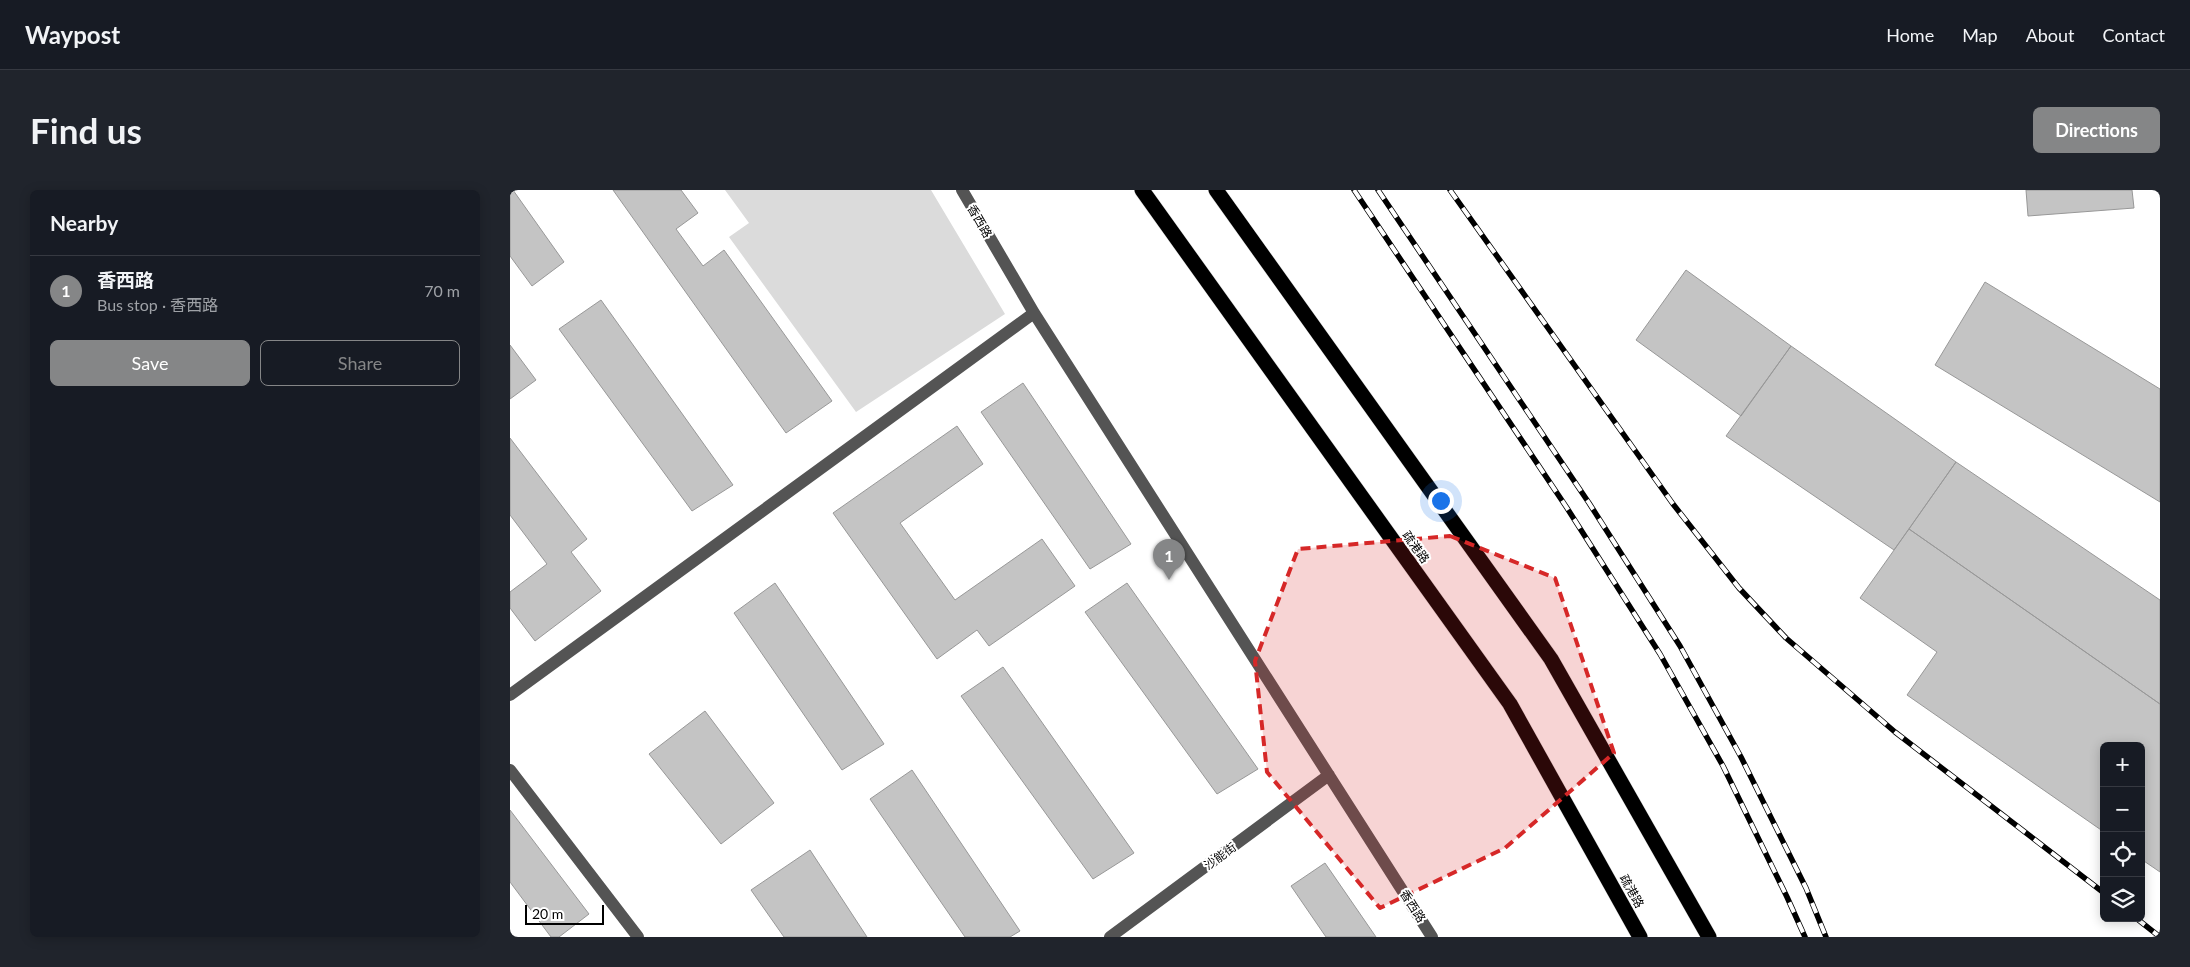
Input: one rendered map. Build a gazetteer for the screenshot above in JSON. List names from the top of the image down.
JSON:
{
  "streets": {
    "highway": ["疏港路"],
    "street": ["香西路", "沙能街"]
  },
  "crossings": [
    ["香西路", "沙能街"]
  ],
  "scale_bar": "20 m",
  "page": {
    "header": "Waypost",
    "nav": [
      "Home",
      "Map",
      "About",
      "Contact"
    ],
    "buttons": [
      "Directions",
      ["Save", "Share"]
    ],
    "title": "Find us",
    "heading": "Nearby",
    "list": [
      {
        "mark": "1",
        "name": "香西路",
        "note": "Bus stop · 香西路",
        "value": "70 m"
      }
    ],
    "pins": "1",
    "map_buttons": ["+", "−"],
    "scale": "20 m"
  }
}
